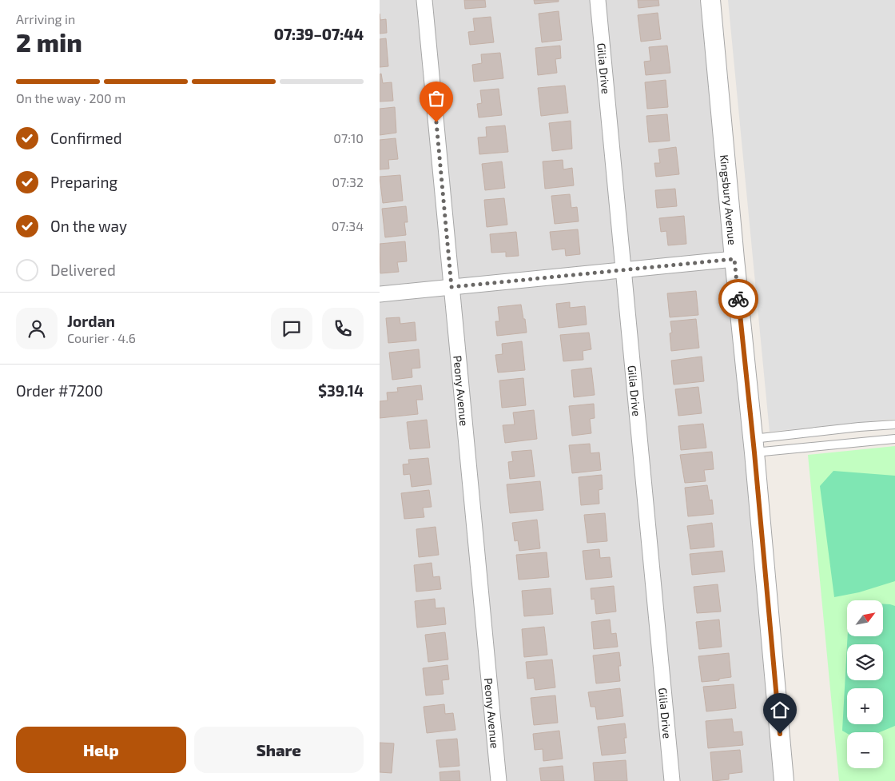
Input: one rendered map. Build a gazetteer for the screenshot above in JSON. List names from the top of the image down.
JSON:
{
  "streets": {
    "street": ["Gilia Drive", "Kingsbury Avenue", "Peony Avenue"]
  },
  "north": "top right",
  "page": {
    "heading": ["2 min", "Arriving in", "07:39–07:44"],
    "panel": [
      "Jordan",
      "Courier · 4.6",
      "Order #7200",
      "$39.14"
    ],
    "bar": "On the way · 200 m",
    "list": [
      ["Confirmed", "07:10"],
      ["Preparing", "07:32"],
      ["On the way", "07:34"],
      "Delivered"
    ],
    "map_buttons": ["+", "−"],
    "buttons": ["Help", "Share"]
  }
}
